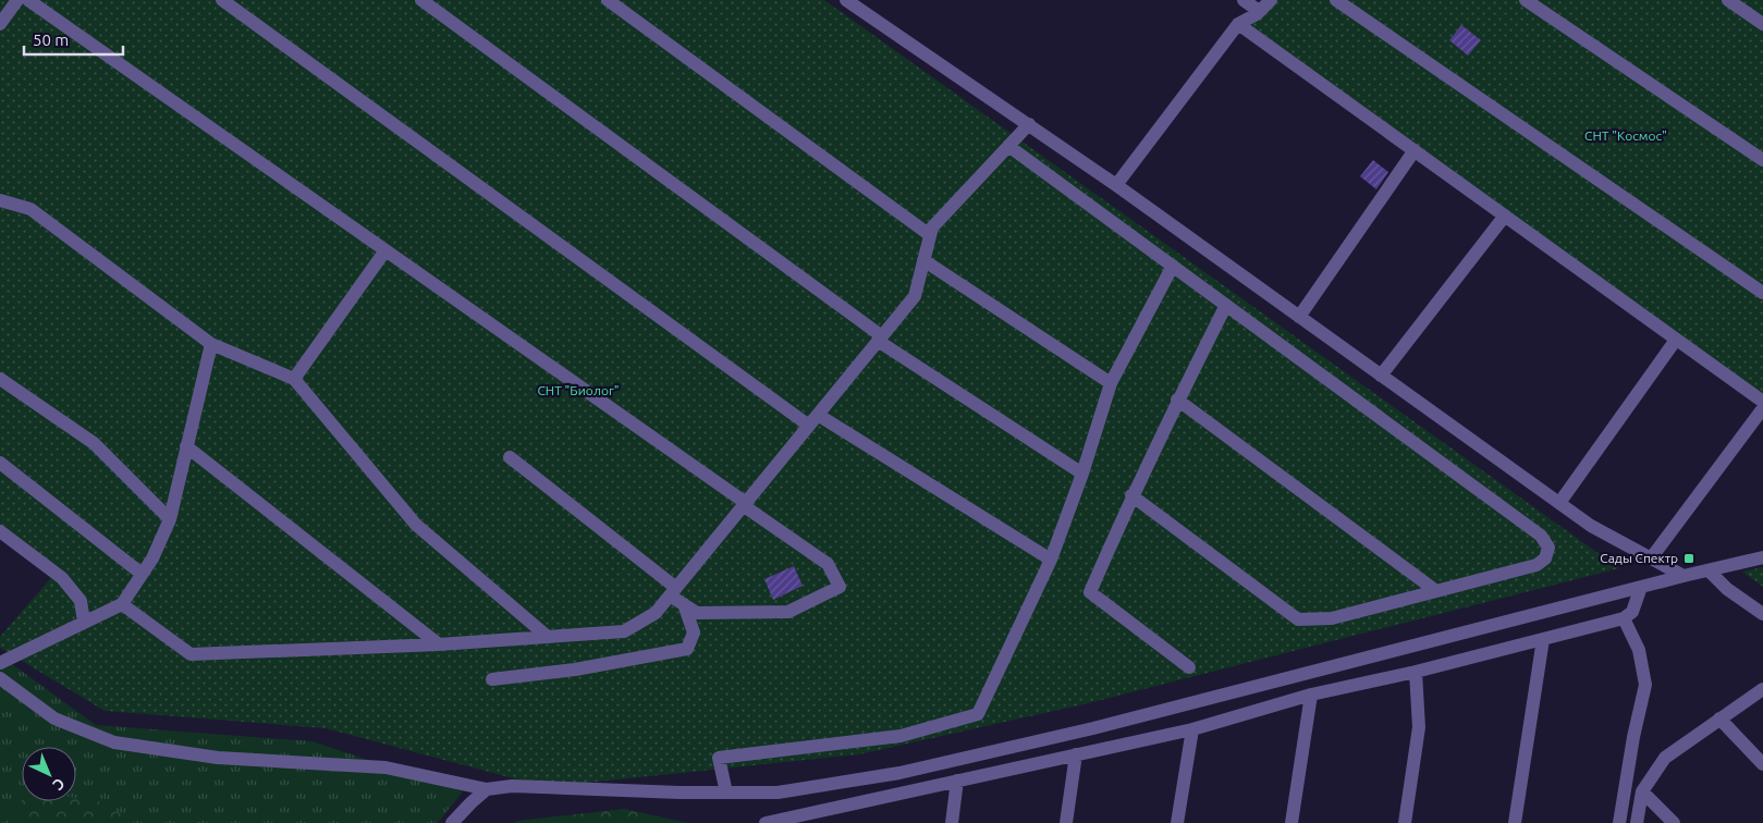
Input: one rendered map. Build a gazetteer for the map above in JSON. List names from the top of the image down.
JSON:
{
  "parks": ["СНТ \"Космос\"", "СНТ \"Биолог\""],
  "places": {
    "transit": ["Сады Спектр"]
  },
  "scale_bar": "50 m",
  "north": "bottom right"
}
